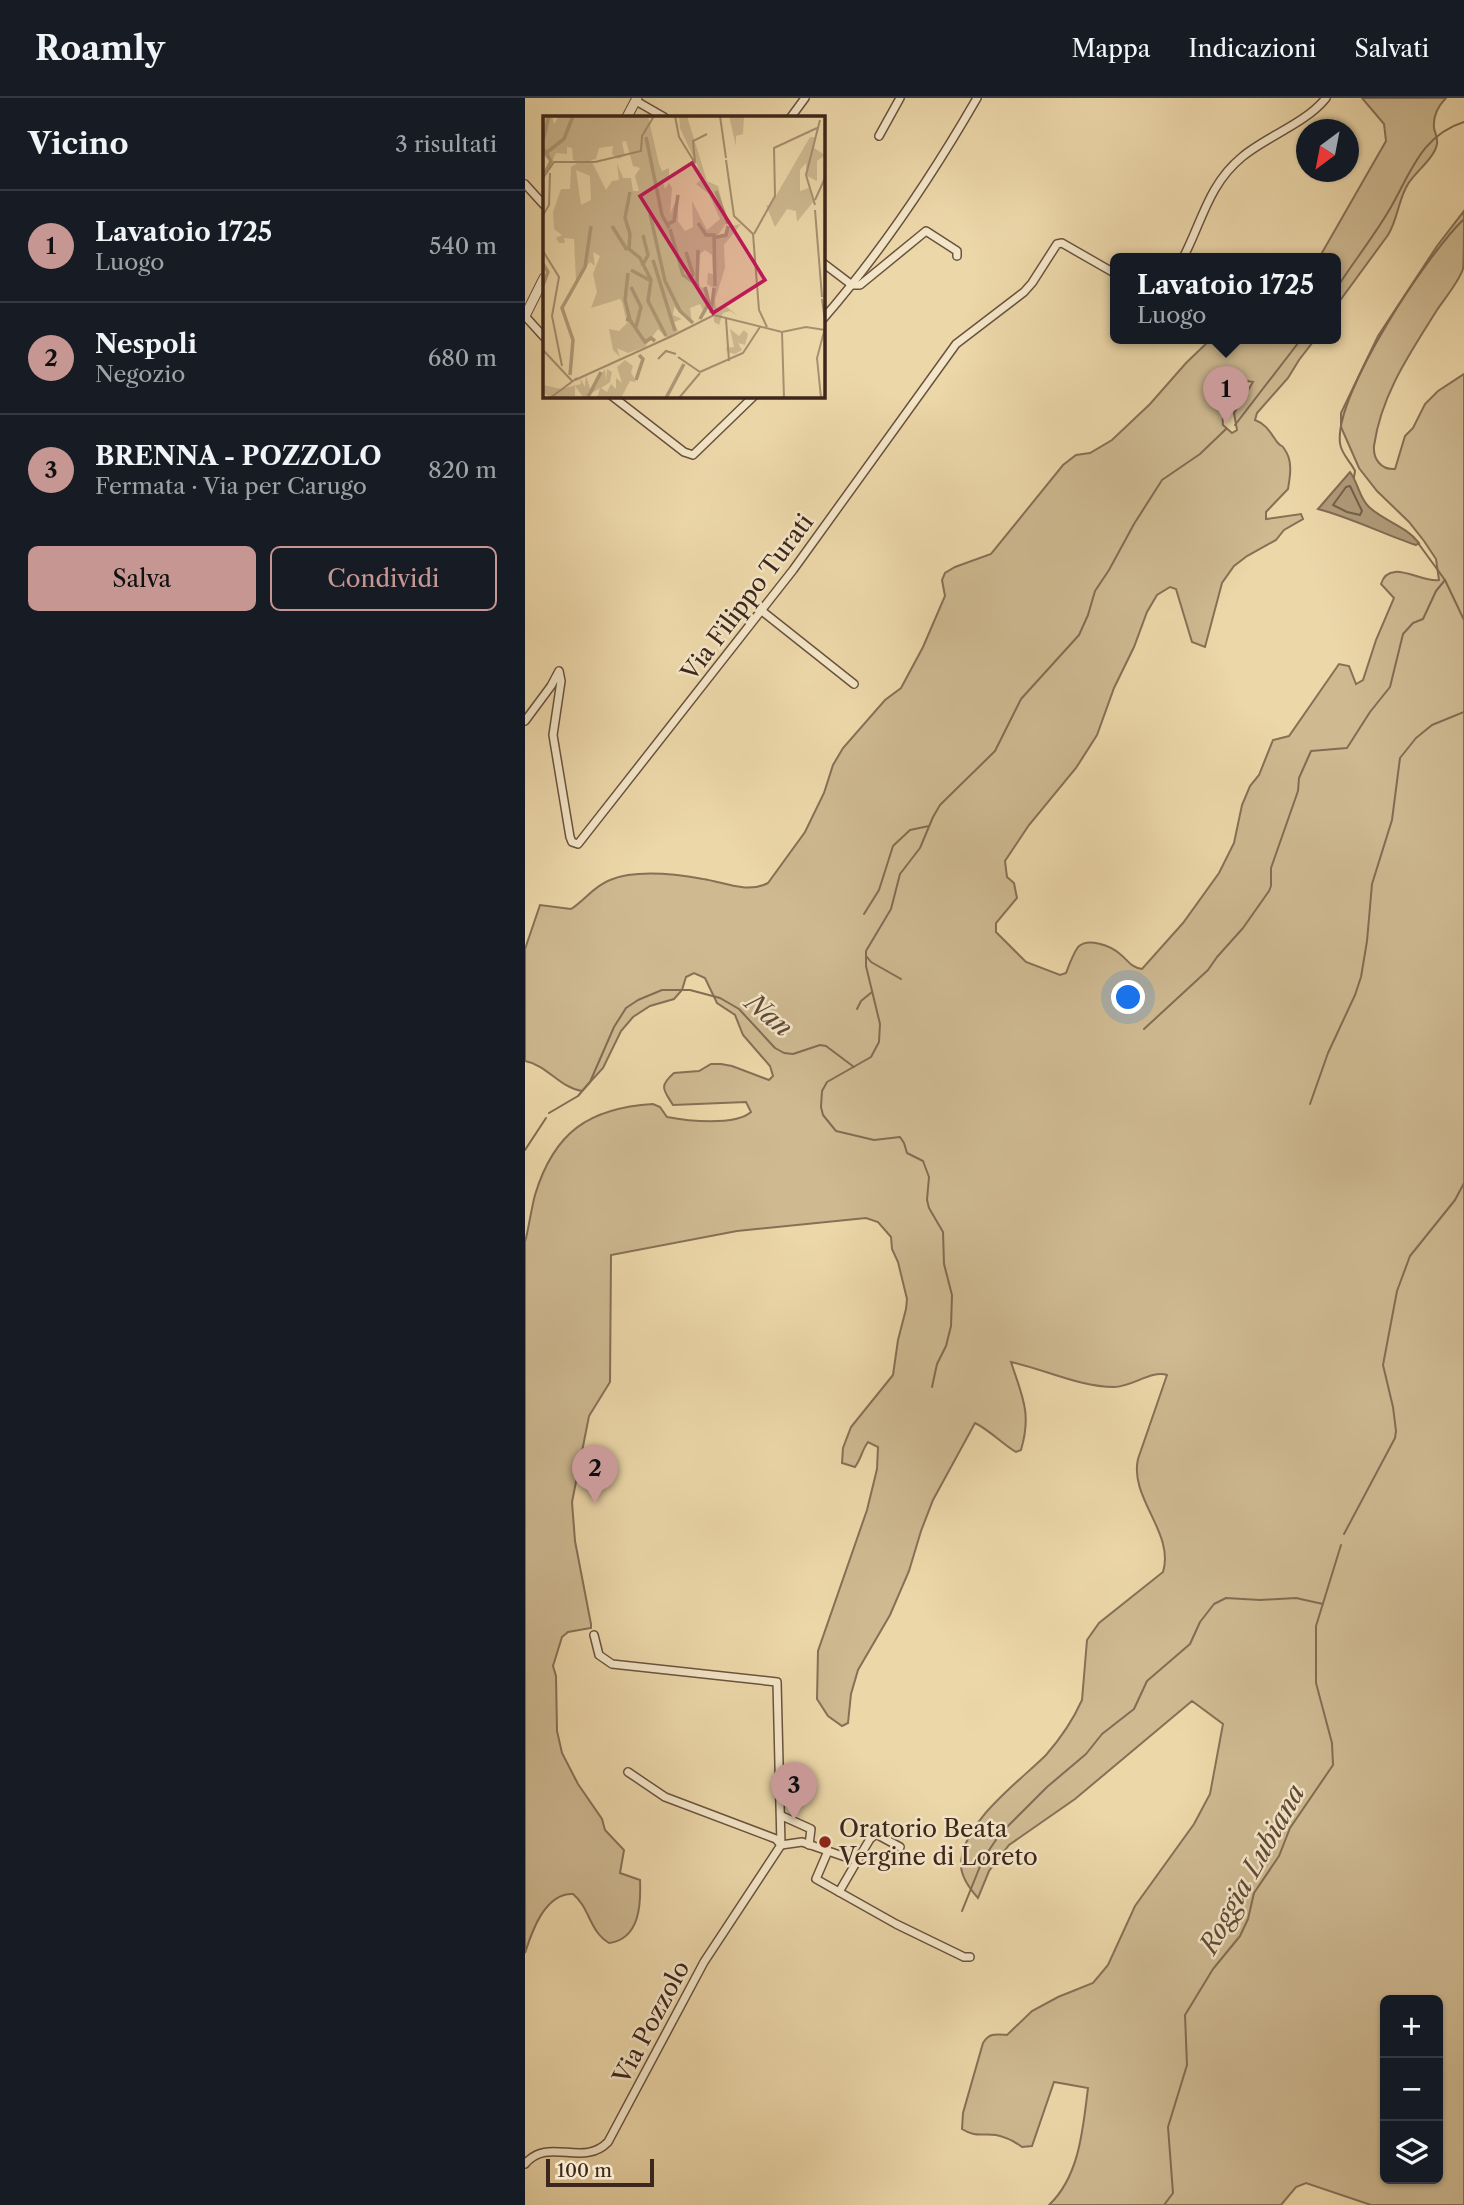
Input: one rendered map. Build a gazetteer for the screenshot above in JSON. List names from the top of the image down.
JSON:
{
  "streets": {
    "street": ["Via Filippo Turati", "Via Pozzolo"]
  },
  "water": ["Nan", "Roggia Lubiana"],
  "places": ["Oratorio Beata Vergine di Loreto"],
  "scale_bar": "100 m",
  "north": "bottom left",
  "page": {
    "header": "Roamly",
    "nav": ["Mappa", "Indicazioni", "Salvati"],
    "heading": ["Vicino", "3 risultati"],
    "list": [
      {
        "mark": "1",
        "name": "Lavatoio 1725",
        "note": "Luogo",
        "value": "540 m"
      },
      {
        "mark": "2",
        "name": "Nespoli",
        "note": "Negozio",
        "value": "680 m"
      },
      {
        "mark": "3",
        "name": "BRENNA - POZZOLO",
        "note": "Fermata · Via per Carugo",
        "value": "820 m"
      }
    ],
    "popup": ["Lavatoio 1725", "Luogo"],
    "pins": ["1", "2", "3"],
    "buttons": ["Salva", "Condividi"],
    "map_buttons": ["+", "−"],
    "scale": "100 m"
  }
}
